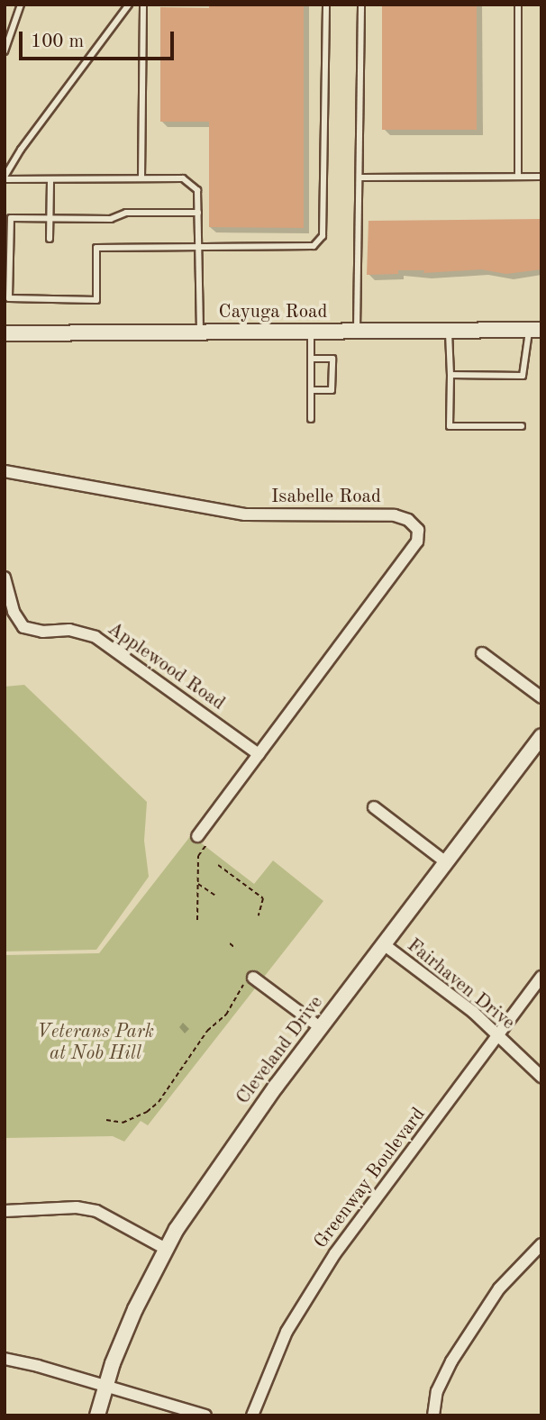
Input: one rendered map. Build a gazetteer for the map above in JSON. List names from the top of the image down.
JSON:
{
  "streets": {
    "street": [
      "Cayuga Road",
      "Isabelle Road",
      "Applewood Road",
      "Fairhaven Drive",
      "Cleveland Drive",
      "Greenway Boulevard"
    ]
  },
  "crossings": [
    ["Isabelle Road", "Applewood Road"],
    ["Fairhaven Drive", "Cleveland Drive"],
    ["Fairhaven Drive", "Greenway Boulevard"]
  ],
  "parks": ["Veterans Park at Nob Hill"],
  "scale_bar": "100 m"
}
